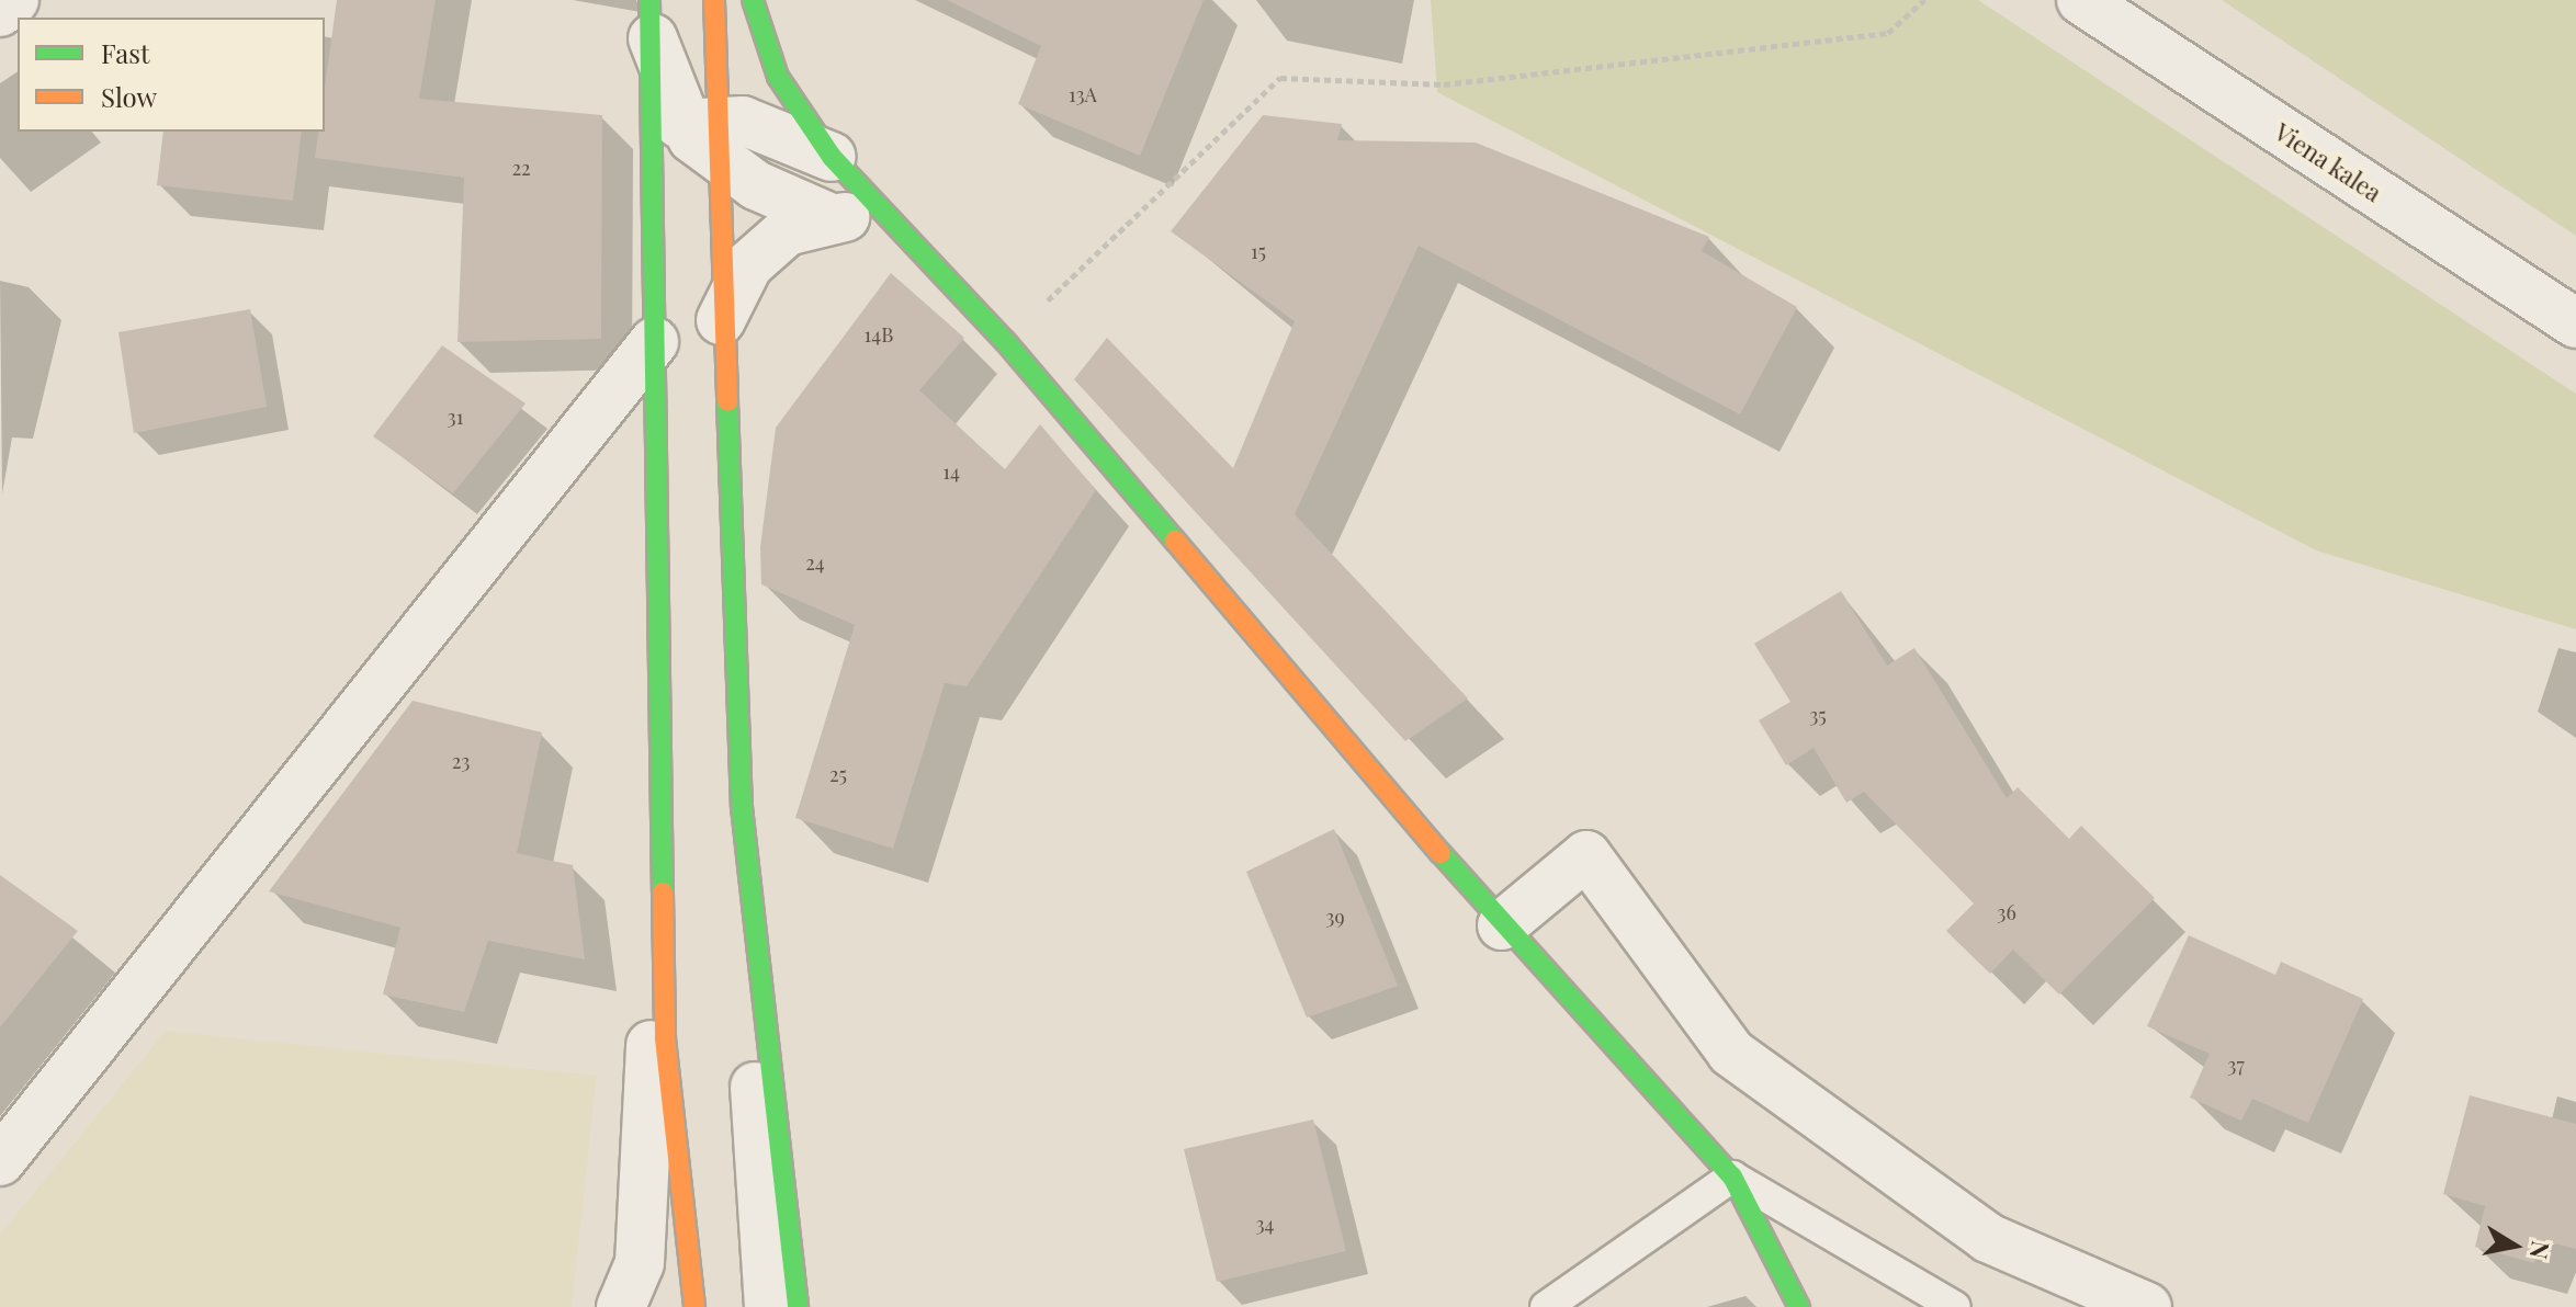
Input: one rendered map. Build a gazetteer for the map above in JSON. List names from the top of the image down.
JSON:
{
  "streets": {
    "street": ["Viena kalea"]
  },
  "house_numbers": [
    "13A",
    "22",
    "15",
    "14B",
    "31",
    "14",
    "24",
    "35",
    "23",
    "25",
    "36",
    "39",
    "37",
    "34"
  ],
  "legend": ["Fast", "Slow"],
  "north": "right"
}
